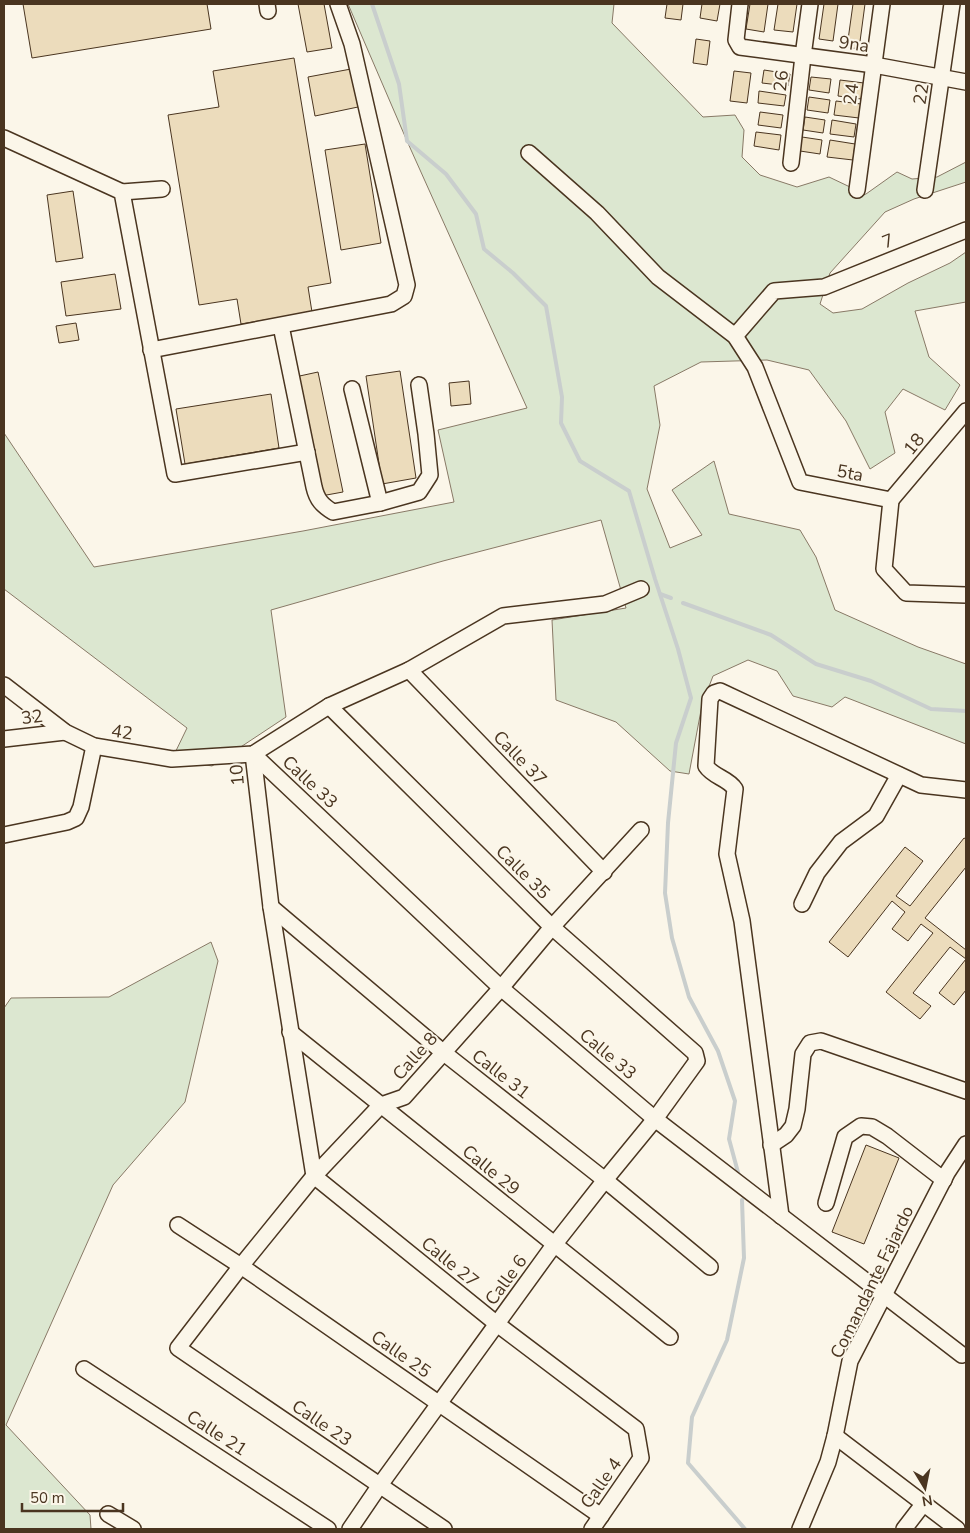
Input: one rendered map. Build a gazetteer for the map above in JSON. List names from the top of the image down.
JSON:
{
  "streets": {
    "street": [
      "9na",
      "26",
      "24",
      "22",
      "7",
      "18",
      "5ta",
      "32",
      "42",
      "Calle 37",
      "10",
      "Calle 33",
      "Calle 35",
      "Calle 8",
      "Calle 31",
      "Calle 29",
      "Calle 27",
      "Calle 6",
      "Comandante Fajardo",
      "Calle 25",
      "Calle 23",
      "Calle 21",
      "Calle 4"
    ]
  },
  "crossings": [
    ["9na", "26"],
    ["9na", "24"],
    ["9na", "22"],
    ["7", "5ta"],
    ["18", "5ta"],
    ["32", "42"],
    ["42", "10"],
    ["42", "Calle 33"],
    ["Calle 37", "10"],
    ["Calle 37", "Calle 8"],
    ["10", "Calle 33"],
    ["10", "Calle 35"],
    ["10", "Calle 8"],
    ["10", "Calle 31"],
    ["10", "Calle 29"],
    ["10", "Calle 27"],
    ["Calle 33", "Calle 8"],
    ["Calle 33", "Calle 6"],
    ["Calle 33", "Comandante Fajardo"],
    ["Calle 35", "Calle 8"],
    ["Calle 35", "Calle 6"],
    ["Calle 8", "Calle 31"],
    ["Calle 8", "Calle 29"],
    ["Calle 8", "Calle 27"],
    ["Calle 8", "Calle 25"],
    ["Calle 8", "Calle 23"],
    ["Calle 31", "Calle 6"],
    ["Calle 29", "Calle 6"],
    ["Calle 27", "Calle 6"],
    ["Calle 27", "Calle 4"],
    ["Calle 6", "Calle 25"],
    ["Calle 6", "Calle 23"],
    ["Calle 25", "Calle 4"]
  ],
  "scale_bar": "50 m",
  "north": "bottom"
}
